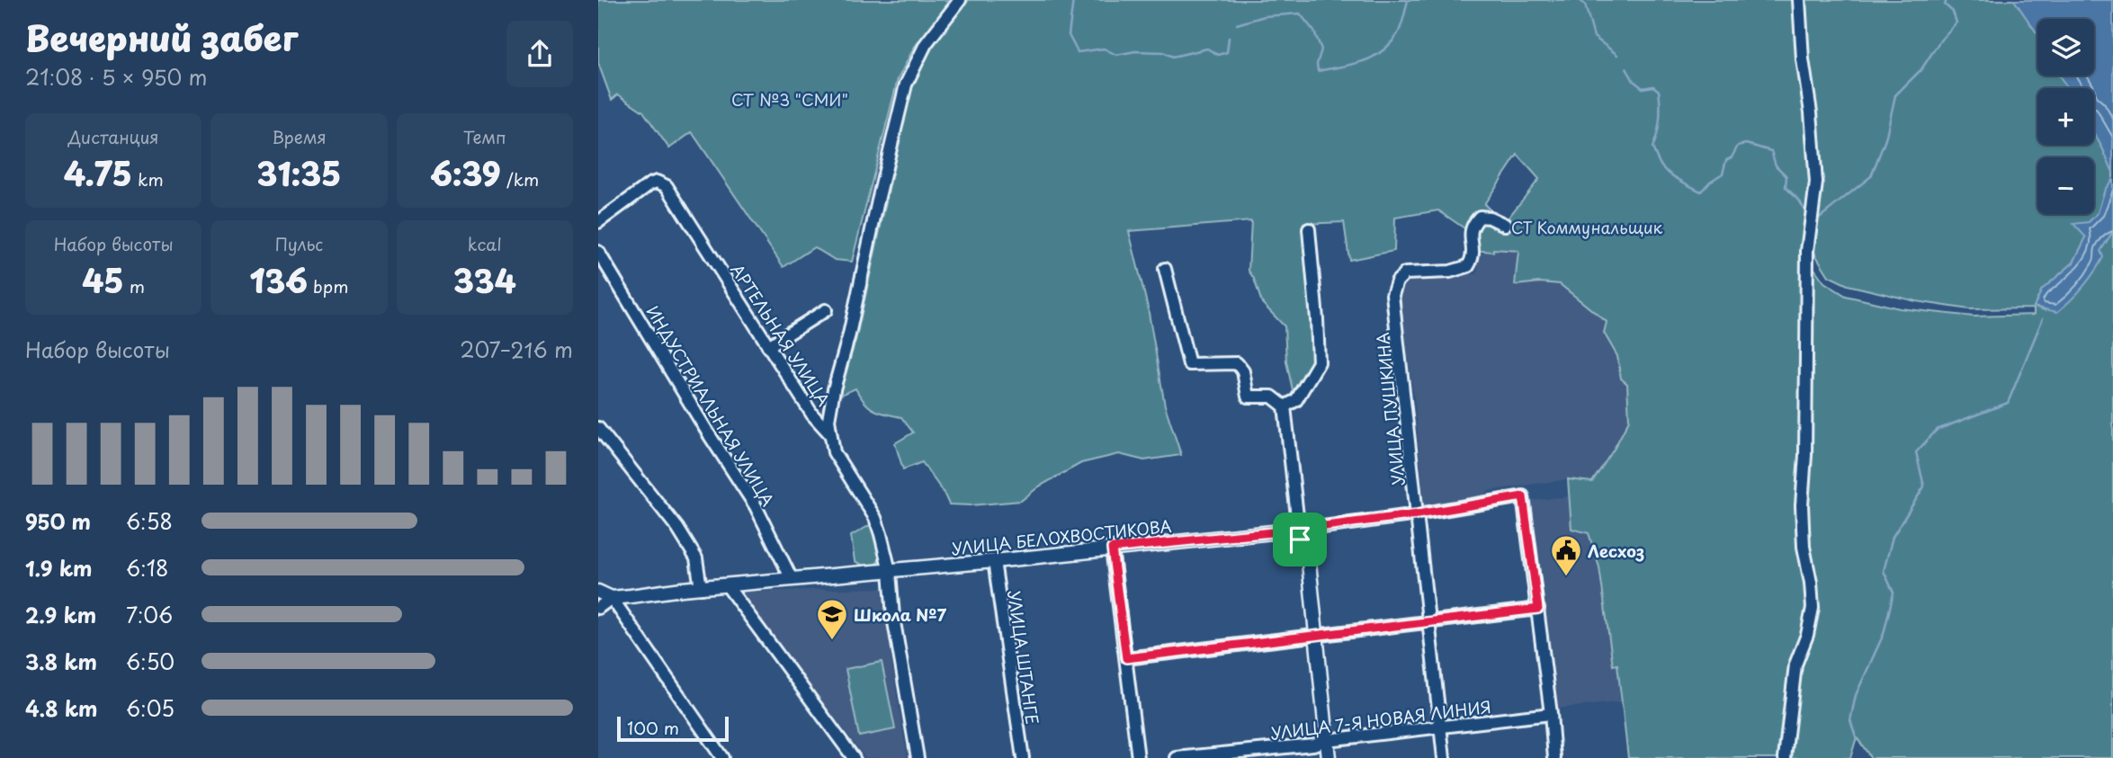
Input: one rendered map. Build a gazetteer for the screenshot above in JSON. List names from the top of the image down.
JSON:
{
  "streets": {
    "main road": ["УЛИЦА БЕЛОХВОСТИКОВА"],
    "street": [
      "АРТЕЛЬНАЯ УЛИЦА",
      "ИНДУСТРИАЛЬНАЯ УЛИЦА",
      "УЛИЦА ПУШКИНА",
      "УЛИЦА ШТАНГЕ",
      "УЛИЦА 7-Я НОВАЯ ЛИНИЯ"
    ]
  },
  "crossings": [
    ["АРТЕЛЬНАЯ УЛИЦА", "УЛИЦА БЕЛОХВОСТИКОВА"],
    ["ИНДУСТРИАЛЬНАЯ УЛИЦА", "УЛИЦА БЕЛОХВОСТИКОВА"],
    ["УЛИЦА ПУШКИНА", "УЛИЦА 7-Я НОВАЯ ЛИНИЯ"],
    ["УЛИЦА БЕЛОХВОСТИКОВА", "УЛИЦА ШТАНГЕ"]
  ],
  "parks": ["СТ №3 \"СМИ\"", "СТ Коммунальщик"],
  "places": {
    "public building": ["Лесхоз"],
    "school or university": ["Школа №7"]
  },
  "scale_bar": "100 m",
  "page": {
    "heading": ["Вечерний забег", "21:08 · 5 × 950 m"],
    "map_buttons": ["+", "−"],
    "stats": [
      ["Дистанция", "4.75 km"],
      ["Время", "31:35"],
      ["Темп", "6:39 /km"],
      ["Набор высоты", "45 m"],
      ["Пульс", "136 bpm"],
      ["kcal", "334"]
    ],
    "chart": ["Набор высоты", "207–216 m"],
    "list": [
      {
        "name": "950 m",
        "note": "6:58"
      },
      {
        "name": "1.9 km",
        "note": "6:18"
      },
      {
        "name": "2.9 km",
        "note": "7:06"
      },
      {
        "name": "3.8 km",
        "note": "6:50"
      },
      {
        "name": "4.8 km",
        "note": "6:05"
      }
    ],
    "scale": "100 m"
  }
}
